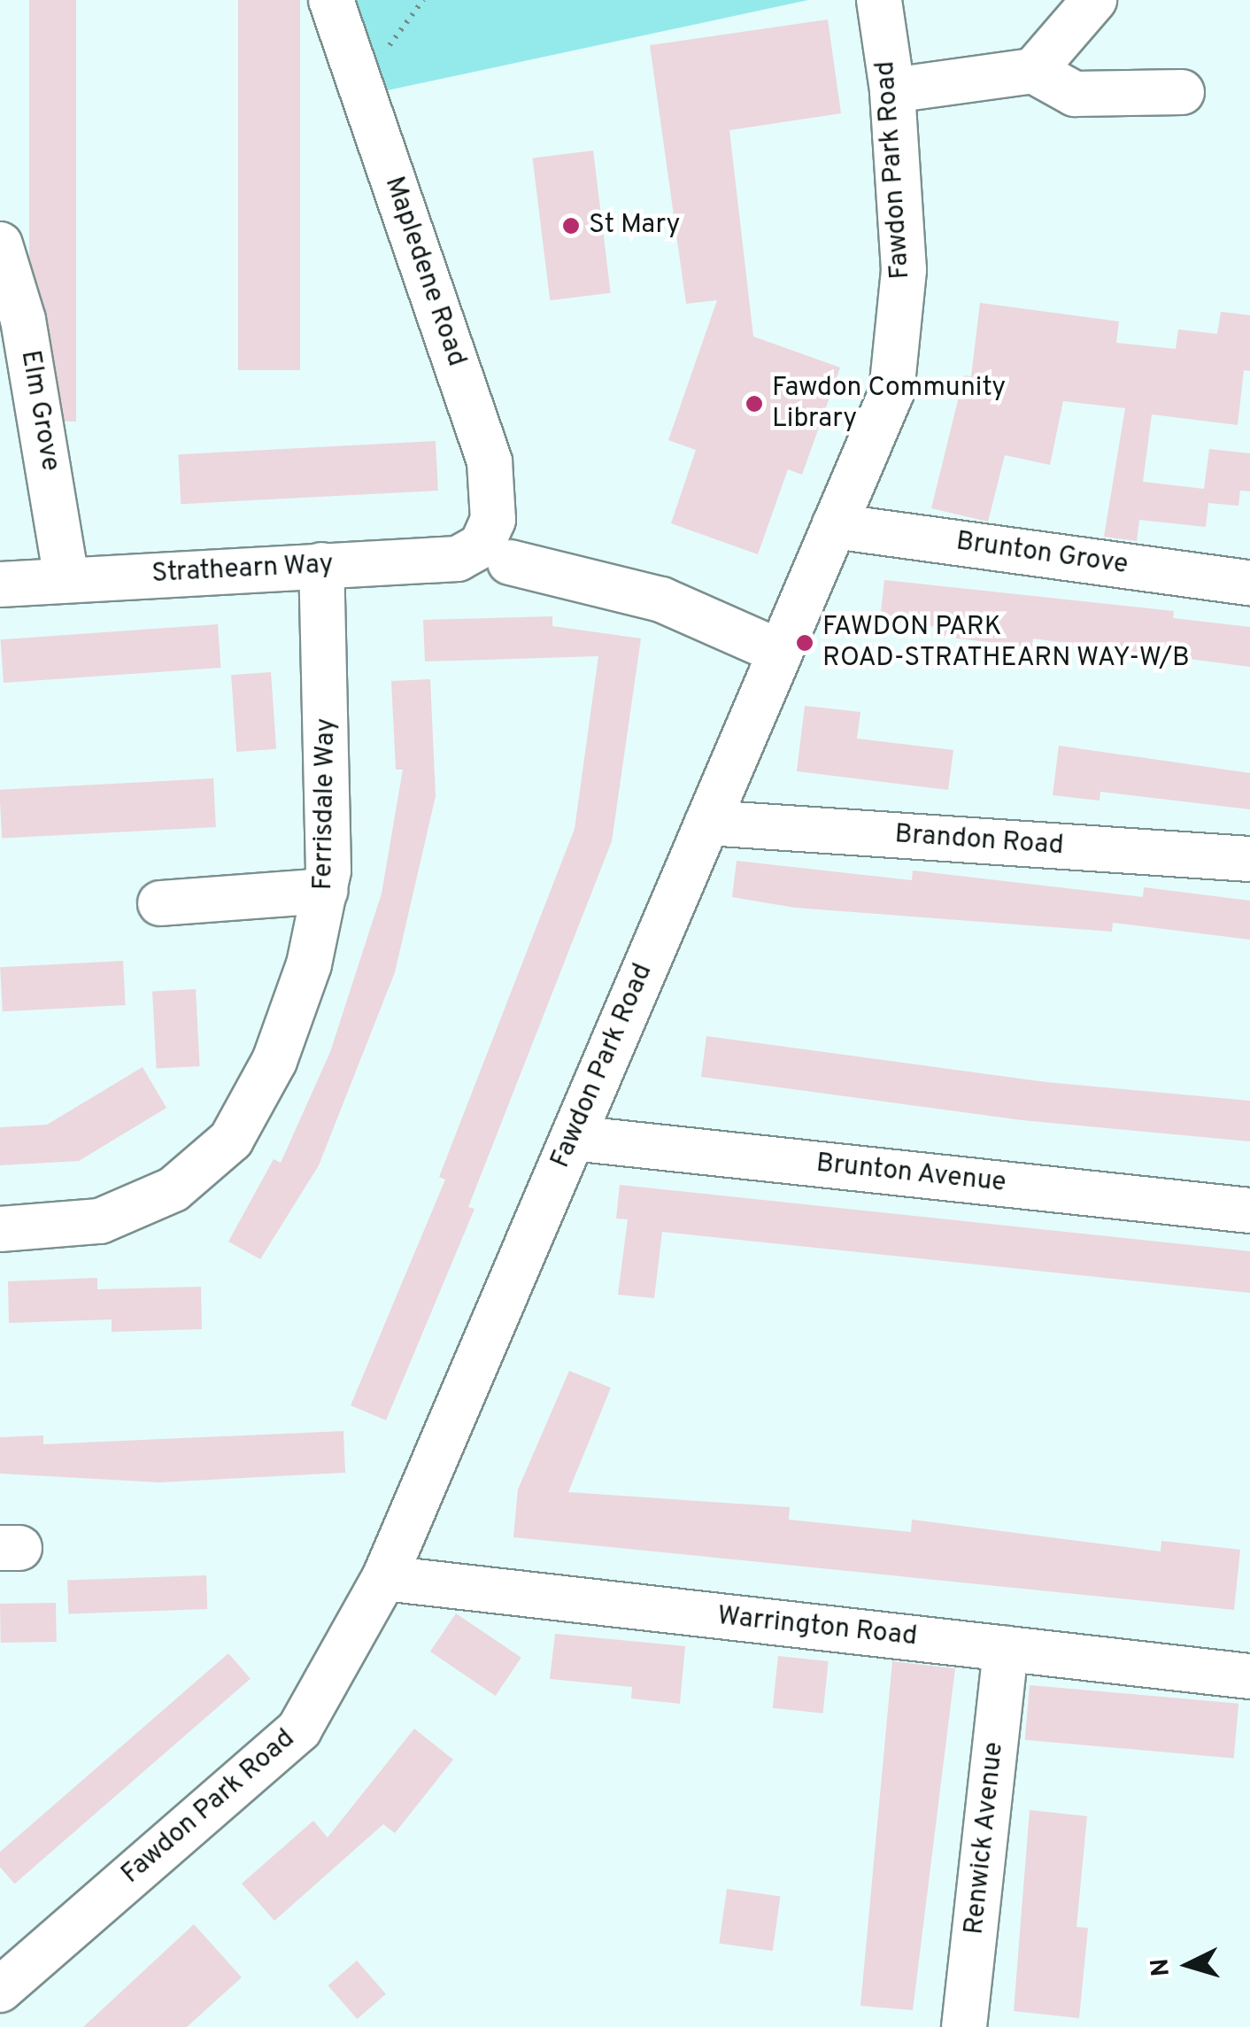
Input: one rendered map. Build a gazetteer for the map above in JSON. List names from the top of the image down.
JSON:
{
  "streets": {
    "street": [
      "Fawdon Park Road",
      "Mapledene Road",
      "Elm Grove",
      "Brunton Grove",
      "Strathearn Way",
      "Ferrisdale Way",
      "Brandon Road",
      "Brunton Avenue",
      "Warrington Road",
      "Renwick Avenue"
    ]
  },
  "crossings": [
    ["Fawdon Park Road", "Brunton Grove"],
    ["Fawdon Park Road", "Brandon Road"],
    ["Fawdon Park Road", "Brunton Avenue"],
    ["Fawdon Park Road", "Warrington Road"],
    ["Mapledene Road", "Strathearn Way"],
    ["Elm Grove", "Strathearn Way"],
    ["Strathearn Way", "Ferrisdale Way"],
    ["Warrington Road", "Renwick Avenue"]
  ],
  "places": ["St Mary", "Fawdon Community Library", "FAWDON PARK ROAD-STRATHEARN WAY-W/B"],
  "north": "left"
}
